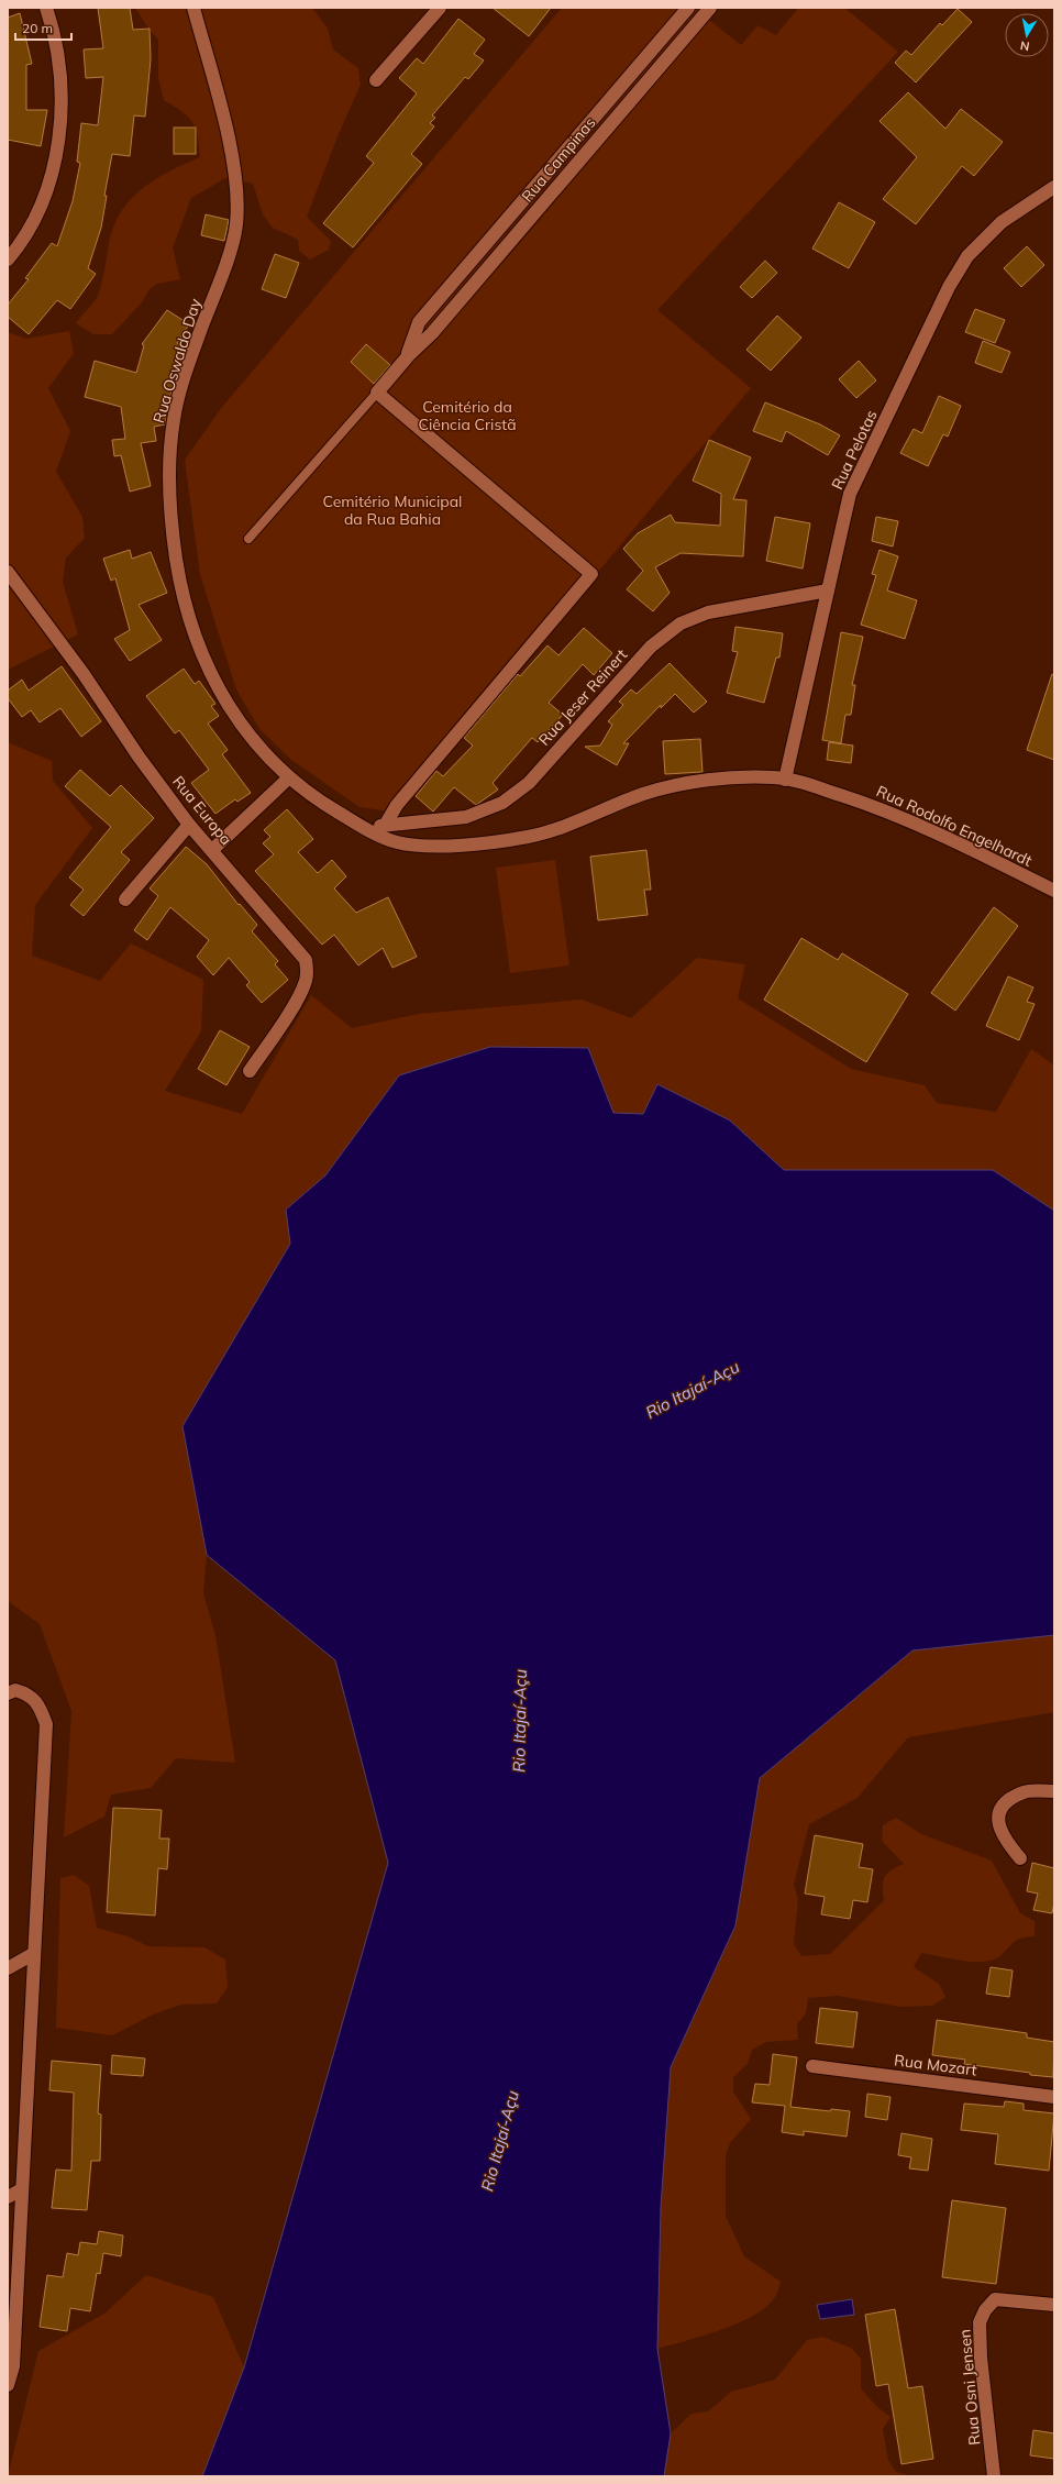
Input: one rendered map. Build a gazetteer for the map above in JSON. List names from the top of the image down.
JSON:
{
  "streets": {
    "street": [
      "Rua Campinas",
      "Rua Oswaldo Day",
      "Rua Pelotas",
      "Rua Jeser Reinert",
      "Rua Europa",
      "Rua Rodolfo Engelhardt",
      "Rua Mozart",
      "Rua Osni Jensen"
    ]
  },
  "crossings": [
    ["Rua Oswaldo Day", "Rua Rodolfo Engelhardt"],
    ["Rua Pelotas", "Rua Jeser Reinert"],
    ["Rua Pelotas", "Rua Rodolfo Engelhardt"],
    ["Rua Jeser Reinert", "Rua Rodolfo Engelhardt"]
  ],
  "water": ["Rio Itajaí-Açu"],
  "parks": ["Cemitério da Ciência Cristã", "Cemitério Municipal da Rua Bahia"],
  "scale_bar": "20 m",
  "north": "bottom"
}
